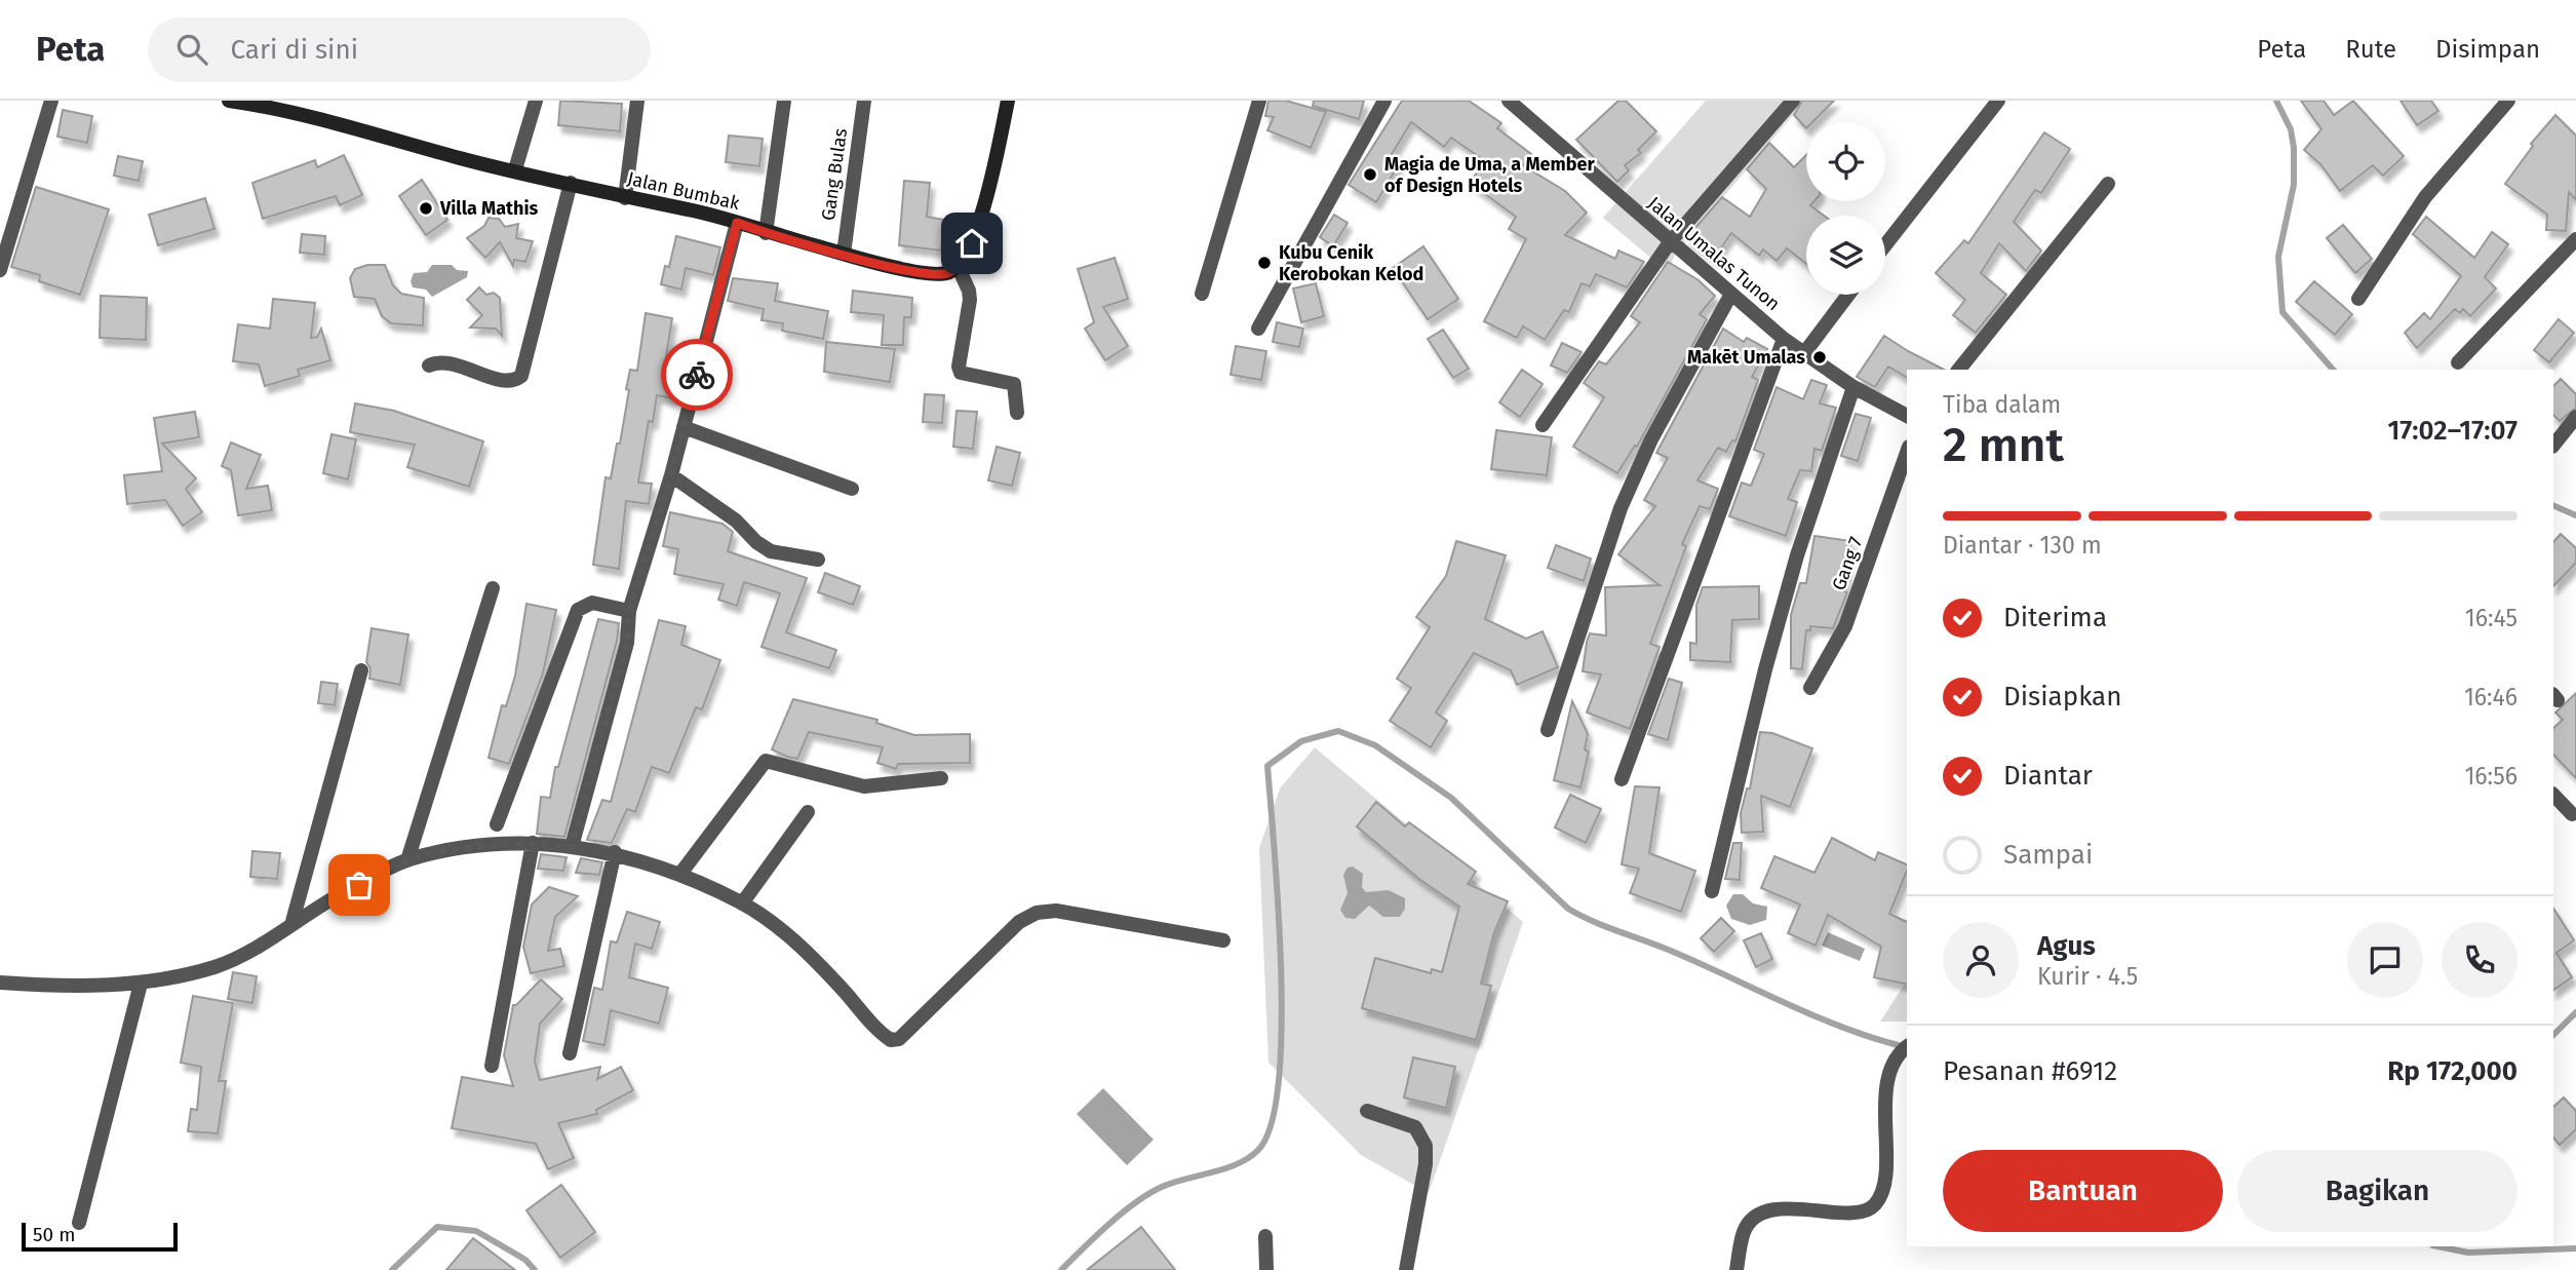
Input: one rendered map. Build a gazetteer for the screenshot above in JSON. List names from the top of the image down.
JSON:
{
  "streets": {
    "street": [
      "Gang Bulas",
      "Jalan Bumbak",
      "Jalan Umalas Tunon",
      "Gang 7"
    ]
  },
  "crossings": [
    ["Gang Bulas", "Jalan Bumbak"]
  ],
  "places": [
    "Magia de Uma, a Member of Design Hotels",
    "Villa Mathis",
    "Kubu Cenik Kerobokan Kelod",
    "Makēt Umalas"
  ],
  "scale_bar": "50 m",
  "page": {
    "header": "Peta",
    "search": "Cari di sini",
    "nav": ["Peta", "Rute", "Disimpan"],
    "heading": ["2 mnt", "Tiba dalam", "17:02–17:07"],
    "panel": [
      "Agus",
      "Kurir · 4.5",
      "Pesanan #6912",
      "Rp 172,000"
    ],
    "bar": "Diantar · 130 m",
    "list": [
      ["Diterima", "16:45"],
      ["Disiapkan", "16:46"],
      ["Diantar", "16:56"],
      "Sampai"
    ],
    "buttons": ["Bantuan", "Bagikan"],
    "scale": "50 m"
  }
}
